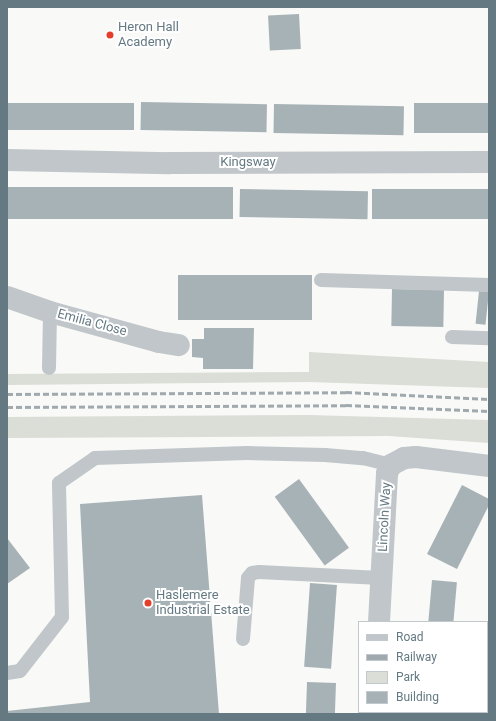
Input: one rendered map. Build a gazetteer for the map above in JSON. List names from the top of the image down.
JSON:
{
  "streets": {
    "street": ["Kingsway", "Emilia Close", "Lincoln Way"]
  },
  "places": ["Heron Hall Academy", "Haslemere Industrial Estate"],
  "legend": [
    "Road",
    "Railway",
    "Park",
    "Building"
  ]
}
